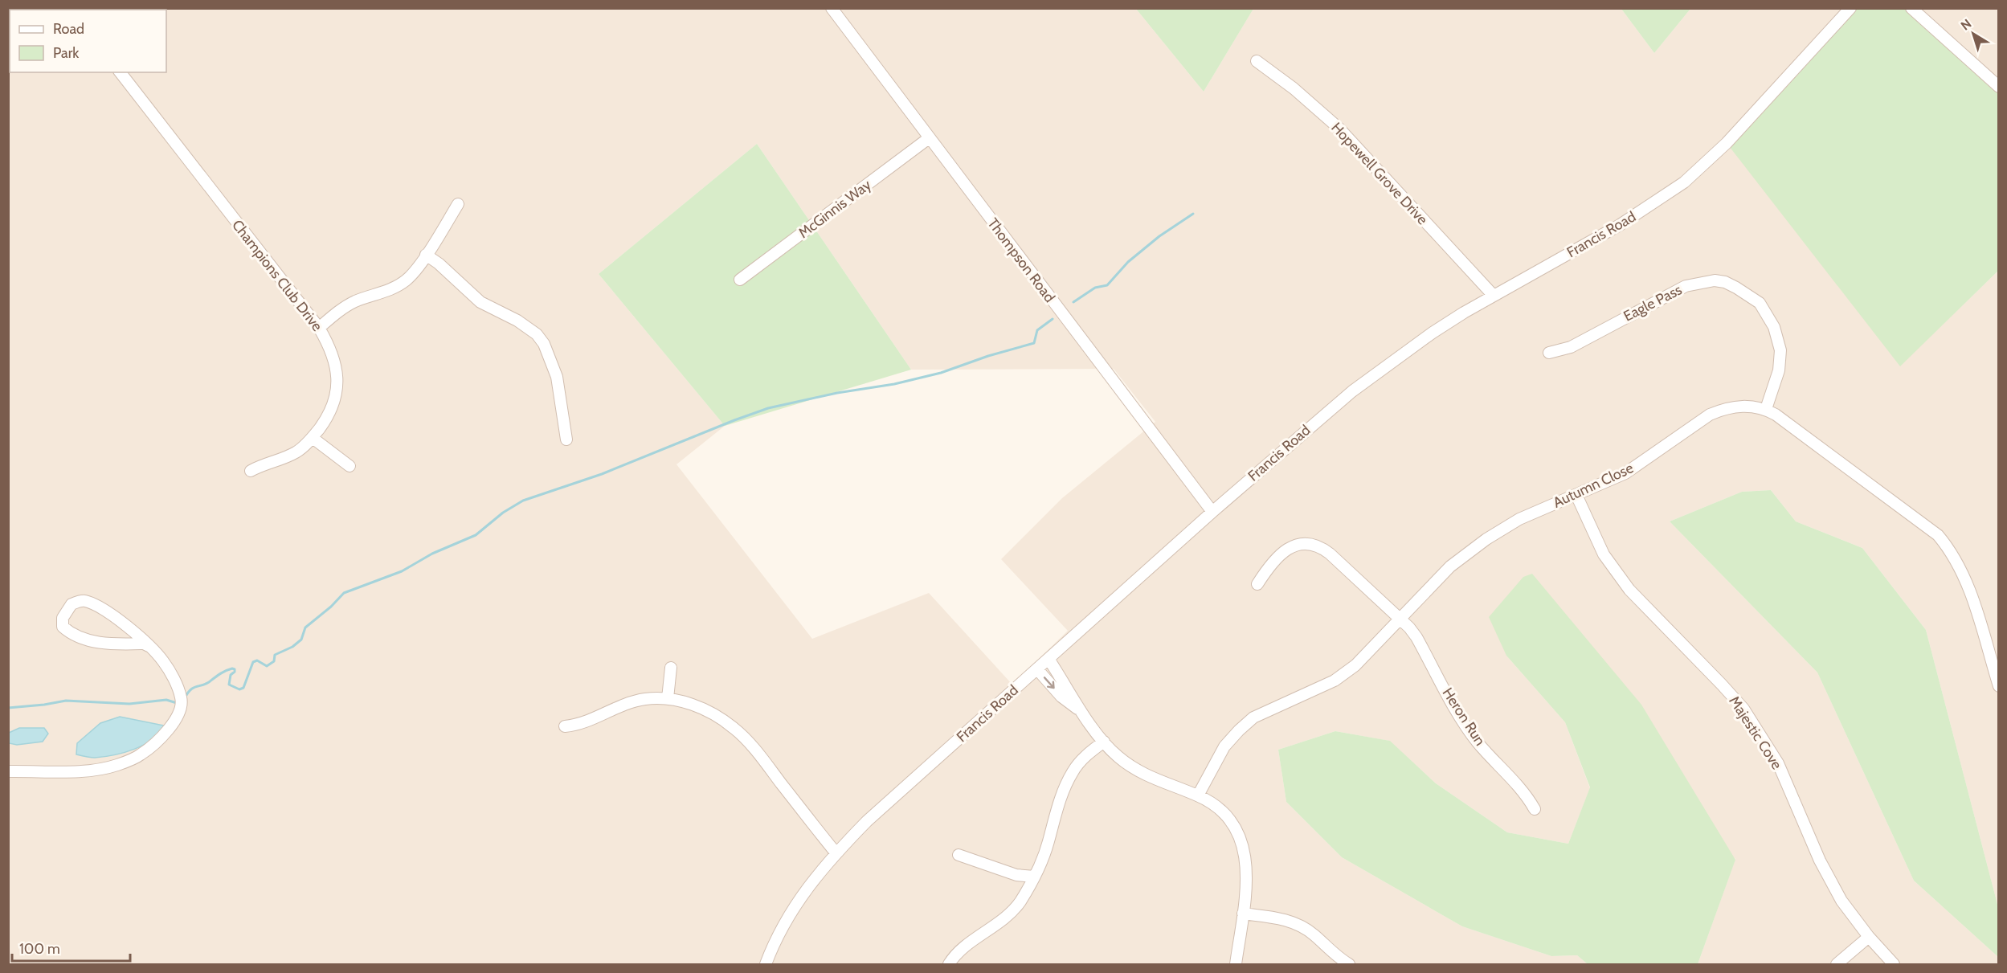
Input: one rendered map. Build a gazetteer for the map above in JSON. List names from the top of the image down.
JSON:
{
  "streets": {
    "street": [
      "Hopewell Grove Drive",
      "McGinnis Way",
      "Francis Road",
      "Thompson Road",
      "Champions Club Drive",
      "Eagle Pass",
      "Autumn Close",
      "Heron Run",
      "Majestic Cove"
    ]
  },
  "crossings": [
    ["Hopewell Grove Drive", "Francis Road"],
    ["McGinnis Way", "Thompson Road"],
    ["Francis Road", "Thompson Road"],
    ["Eagle Pass", "Autumn Close"],
    ["Autumn Close", "Heron Run"],
    ["Autumn Close", "Majestic Cove"]
  ],
  "legend": ["Road", "Park"],
  "scale_bar": "100 m",
  "north": "top left"
}
